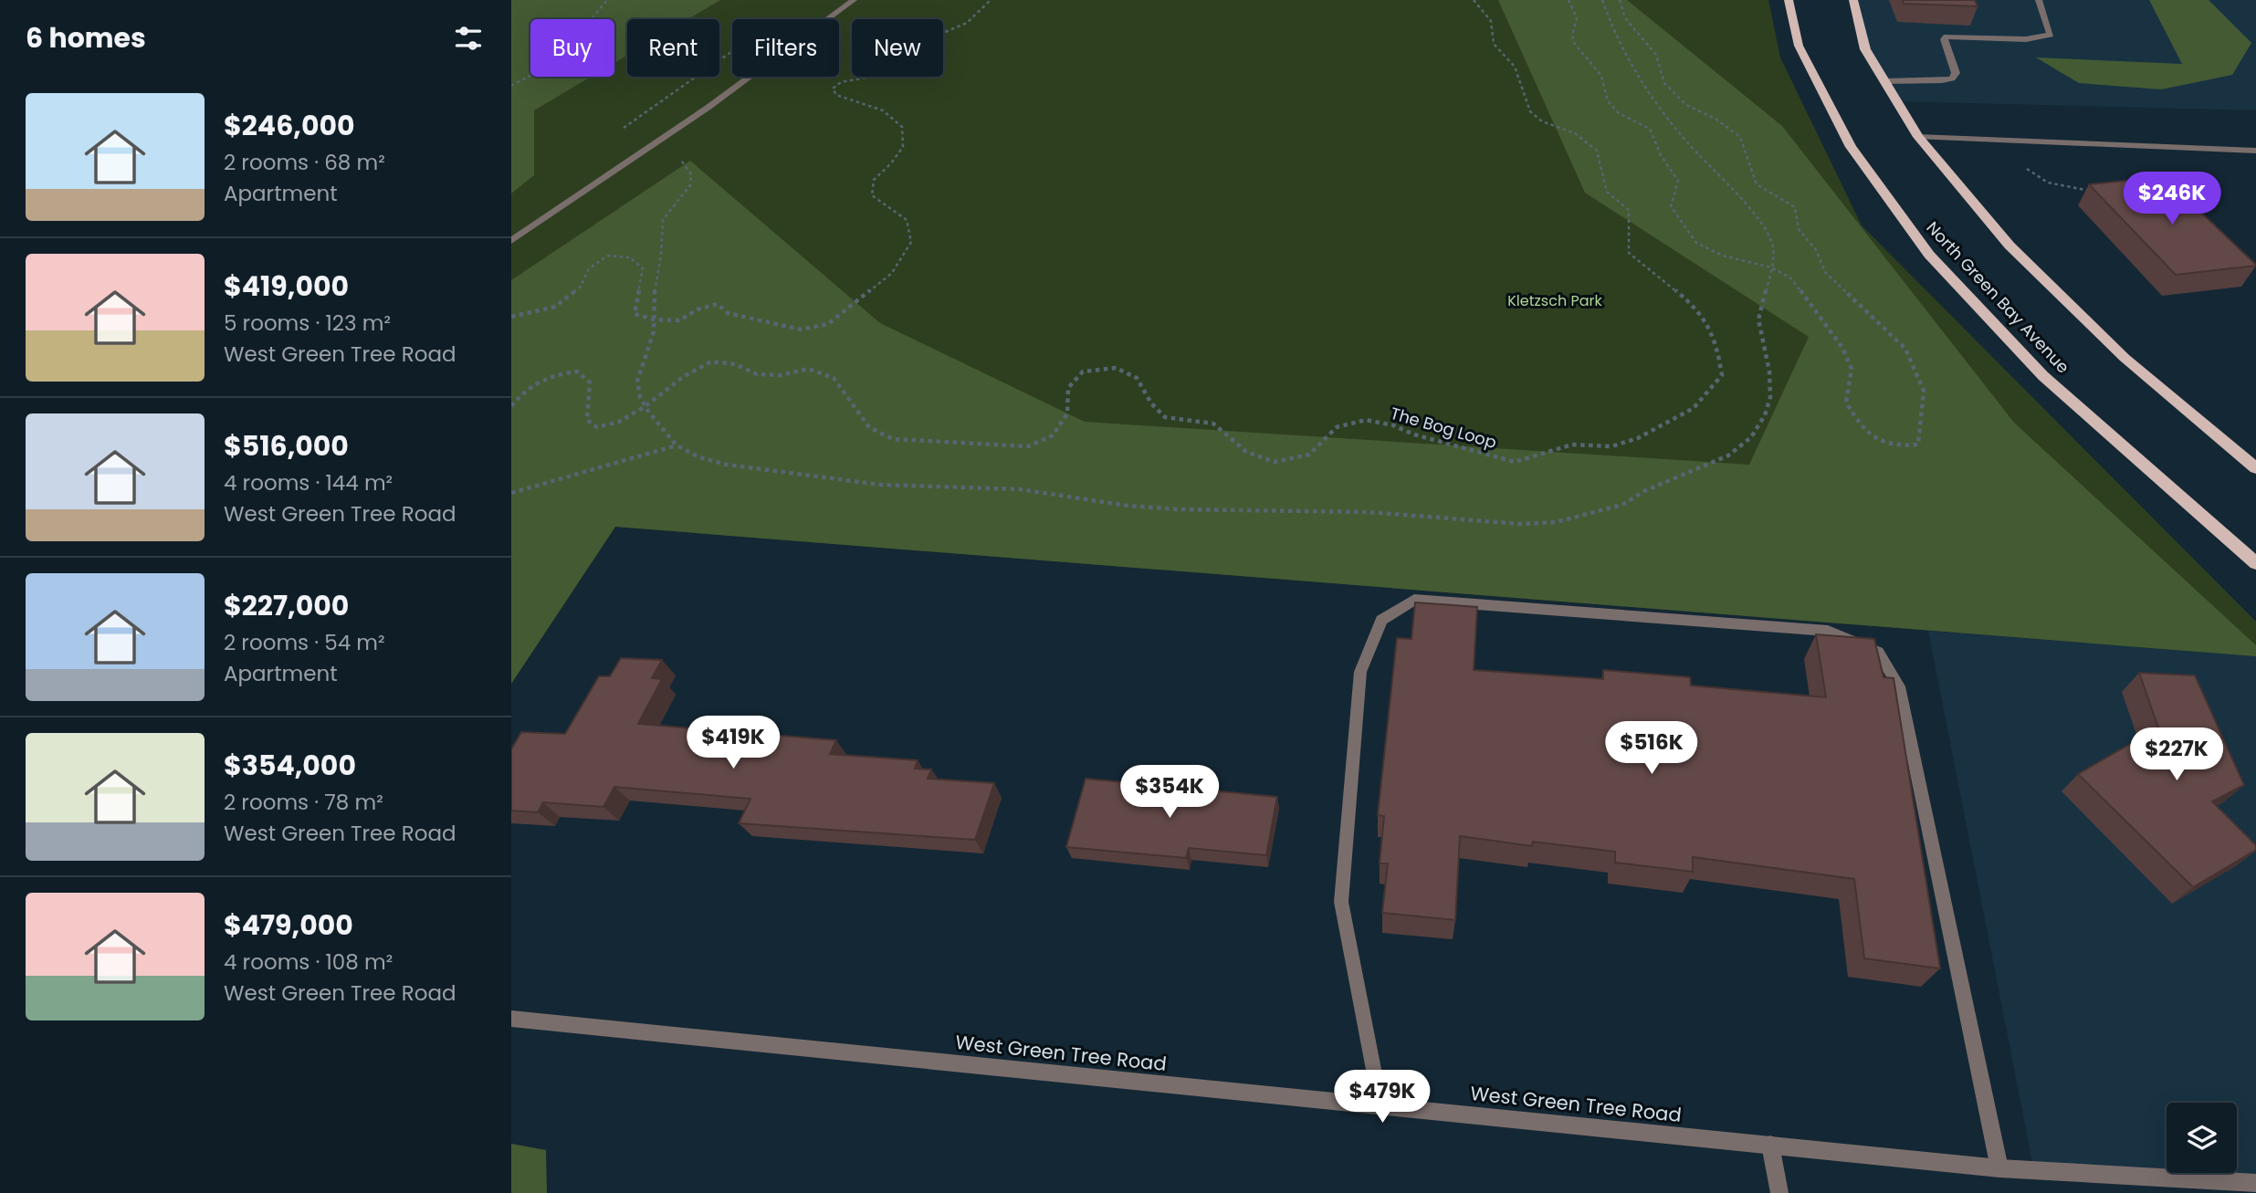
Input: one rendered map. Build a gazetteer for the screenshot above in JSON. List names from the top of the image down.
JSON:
{
  "streets": {
    "main road": ["North Green Bay Avenue"],
    "street": ["West Green Tree Road"],
    "path": ["The Bog Loop"]
  },
  "parks": ["Kletzsch Park"],
  "page": {
    "heading": "6 homes",
    "chip": [
      "Buy",
      "Rent",
      "Filters",
      "New"
    ],
    "list": [
      {
        "name": "$246,000",
        "note": "2 rooms · 68 m² · Apartment"
      },
      {
        "name": "$419,000",
        "note": "5 rooms · 123 m² · West Green Tree Road"
      },
      {
        "name": "$516,000",
        "note": "4 rooms · 144 m² · West Green Tree Road"
      },
      {
        "name": "$227,000",
        "note": "2 rooms · 54 m² · Apartment"
      },
      {
        "name": "$354,000",
        "note": "2 rooms · 78 m² · West Green Tree Road"
      },
      {
        "name": "$479,000",
        "note": "4 rooms · 108 m² · West Green Tree Road"
      }
    ],
    "price": [
      "$246K",
      "$419K",
      "$516K",
      "$227K",
      "$354K",
      "$479K"
    ]
  }
}
